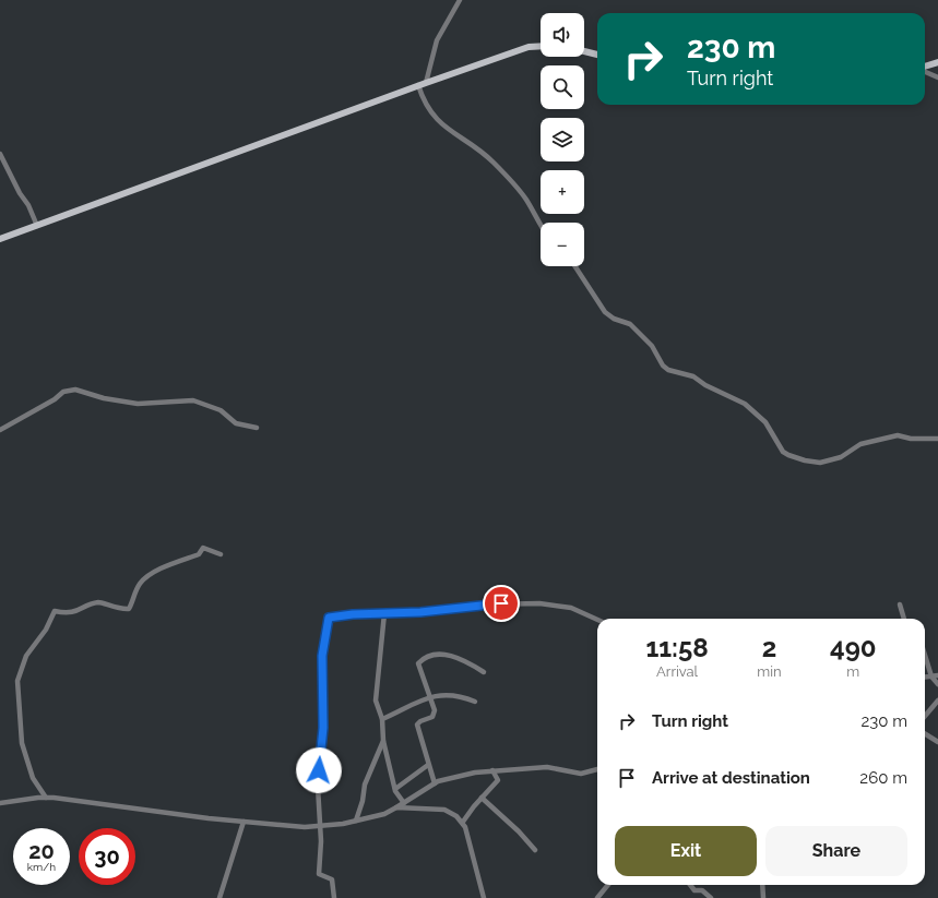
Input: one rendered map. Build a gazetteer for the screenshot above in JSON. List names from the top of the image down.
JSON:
{
  "page": {
    "map_buttons": ["+", "−"],
    "turn": ["230 m", "Turn right"],
    "eta": [
      "11:58",
      "Arrival",
      "2",
      "min",
      "490",
      "m"
    ],
    "list": [
      {
        "name": "Turn right",
        "value": "230 m"
      },
      {
        "name": "Arrive at destination",
        "value": "260 m"
      }
    ],
    "buttons": ["Exit", "Share"],
    "speed": "20 km/h",
    "limit": "30"
  }
}
